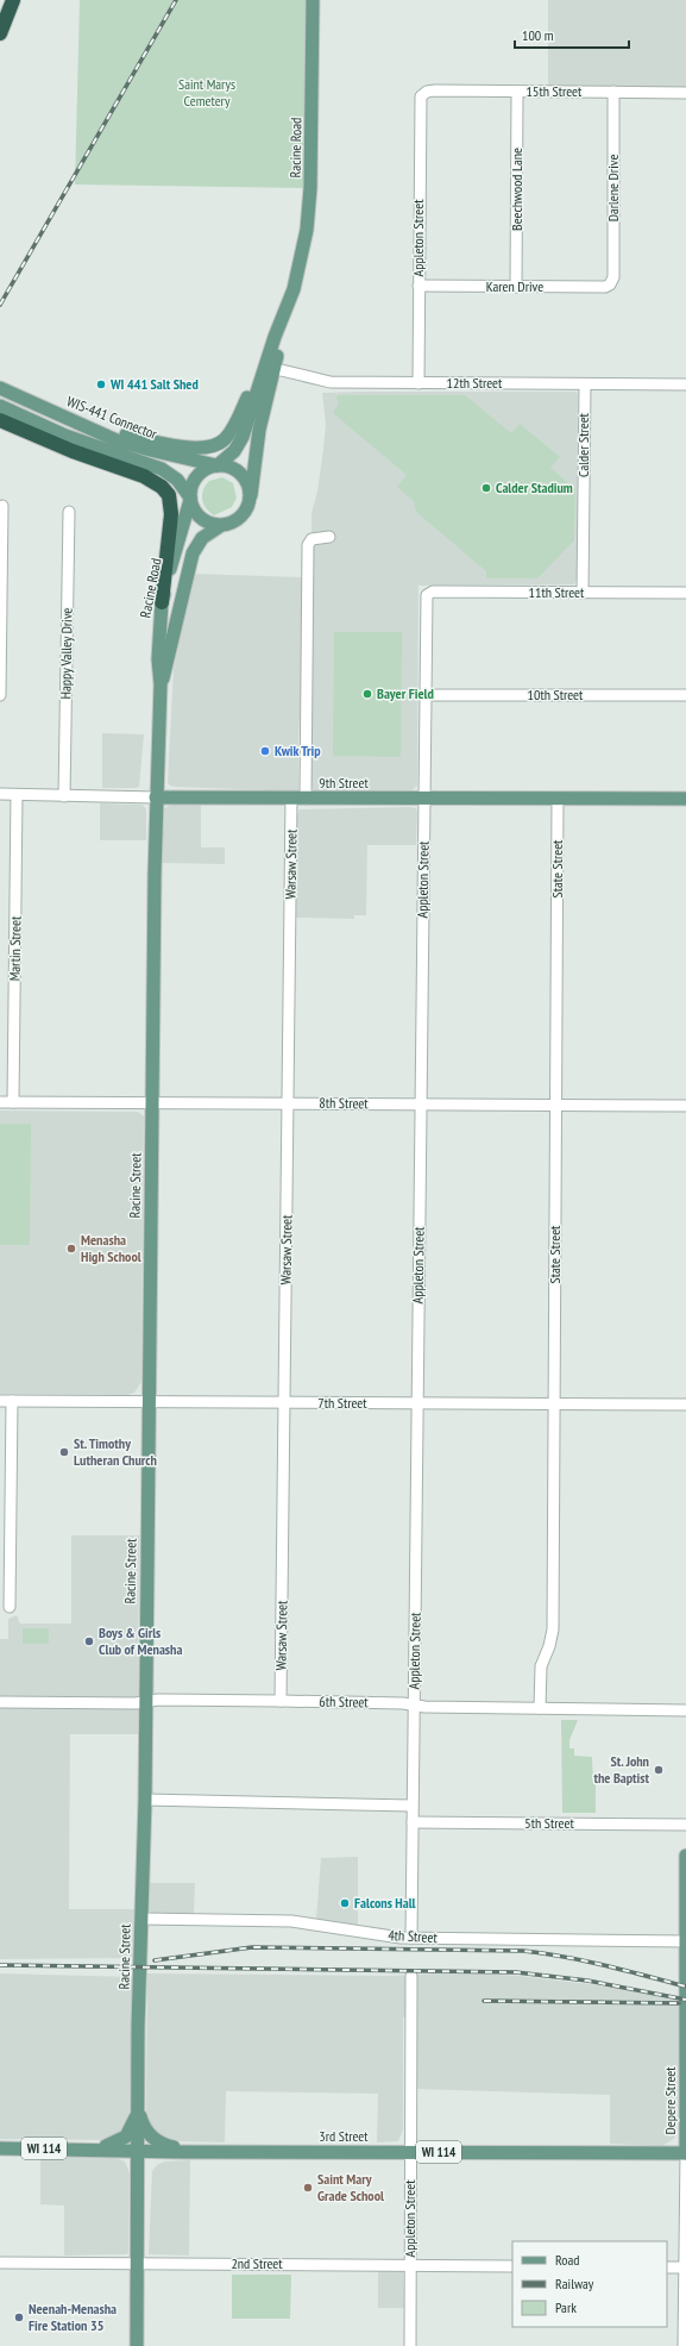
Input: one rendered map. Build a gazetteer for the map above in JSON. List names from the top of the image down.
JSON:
{
  "streets": {
    "main road": [
      "Racine Road",
      "WIS-441 Connector",
      "9th Street",
      "Racine Street",
      "Depere Street",
      "3rd Street",
      "WI 114"
    ],
    "street": [
      "15th Street",
      "Darlene Drive",
      "Beechwood Lane",
      "Appleton Street",
      "Karen Drive",
      "12th Street",
      "Calder Street",
      "11th Street",
      "Happy Valley Drive",
      "10th Street",
      "Warsaw Street",
      "State Street",
      "Martin Street",
      "8th Street",
      "7th Street",
      "6th Street",
      "5th Street",
      "4th Street",
      "2nd Street"
    ]
  },
  "crossings": [
    ["15th Street", "Darlene Drive"],
    ["15th Street", "Beechwood Lane"],
    ["15th Street", "Appleton Street"],
    ["Racine Road", "12th Street"],
    ["Racine Road", "WIS-441 Connector"],
    ["Racine Road", "9th Street"],
    ["Racine Road", "Racine Street"],
    ["Darlene Drive", "Karen Drive"],
    ["Beechwood Lane", "Karen Drive"],
    ["Appleton Street", "Karen Drive"],
    ["Appleton Street", "12th Street"],
    ["Appleton Street", "11th Street"],
    ["Appleton Street", "10th Street"],
    ["Appleton Street", "9th Street"],
    ["Appleton Street", "8th Street"],
    ["Appleton Street", "7th Street"],
    ["Appleton Street", "6th Street"],
    ["Appleton Street", "5th Street"],
    ["Appleton Street", "4th Street"],
    ["Appleton Street", "3rd Street"],
    ["Appleton Street", "2nd Street"],
    ["12th Street", "Calder Street"],
    ["Calder Street", "11th Street"],
    ["Happy Valley Drive", "9th Street"],
    ["9th Street", "Warsaw Street"],
    ["9th Street", "State Street"],
    ["9th Street", "Martin Street"],
    ["9th Street", "Racine Street"],
    ["Warsaw Street", "8th Street"],
    ["Warsaw Street", "7th Street"],
    ["Warsaw Street", "6th Street"],
    ["State Street", "8th Street"],
    ["State Street", "7th Street"],
    ["State Street", "6th Street"],
    ["Martin Street", "8th Street"],
    ["8th Street", "Racine Street"],
    ["Racine Street", "7th Street"],
    ["Racine Street", "6th Street"],
    ["Racine Street", "4th Street"],
    ["Racine Street", "3rd Street"],
    ["Racine Street", "2nd Street"],
    ["4th Street", "Depere Street"],
    ["Depere Street", "3rd Street"]
  ],
  "parks": ["Saint Marys Cemetery"],
  "places": [
    "WI 441 Salt Shed",
    "Calder Stadium",
    "Bayer Field",
    "Kwik Trip",
    "Menasha High School",
    "St. Timothy Lutheran Church",
    "Boys & Girls Club of Menasha",
    "St. John the Baptist",
    "Falcons Hall",
    "Saint Mary Grade School",
    "Neenah-Menasha Fire Station 35"
  ],
  "legend": ["Road", "Railway", "Park"],
  "scale_bar": "100 m"
}
